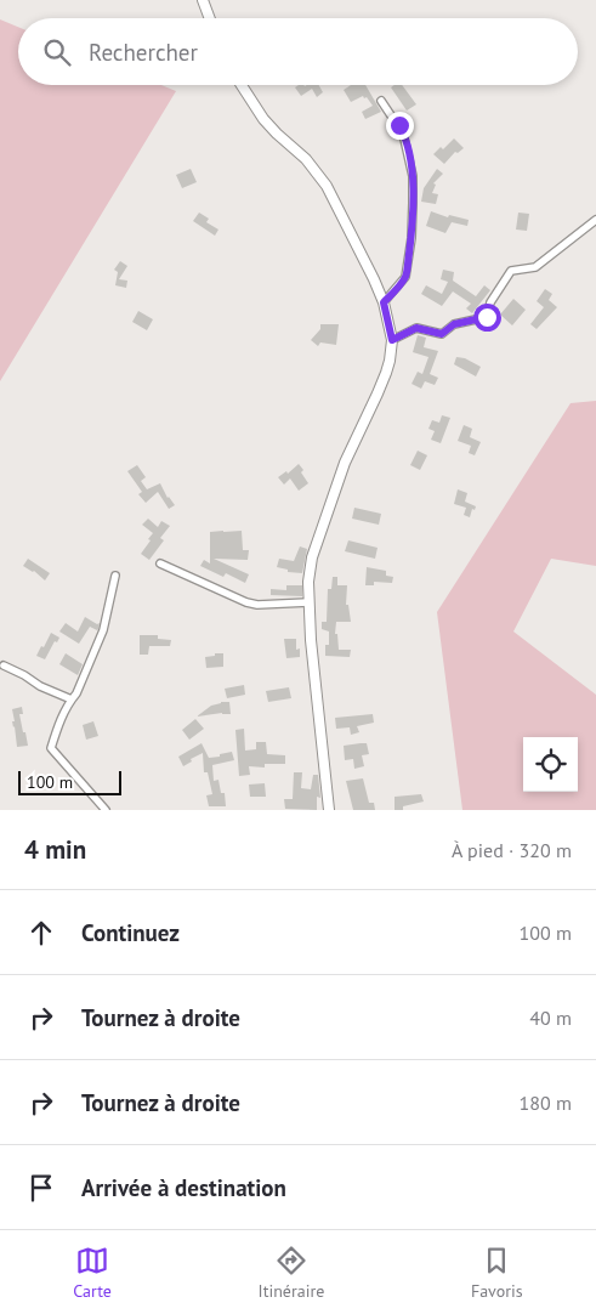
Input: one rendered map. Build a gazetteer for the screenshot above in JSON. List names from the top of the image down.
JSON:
{
  "scale_bar": "100 m",
  "page": {
    "search": "Rechercher",
    "scale": "100 m",
    "heading": ["4 min", "À pied · 320 m"],
    "list": [
      ["Continuez", "100 m"],
      ["Tournez à droite", "40 m"],
      ["Tournez à droite", "180 m"],
      "Arrivée à destination"
    ],
    "nav": ["Carte", "Itinéraire", "Favoris"]
  }
}
